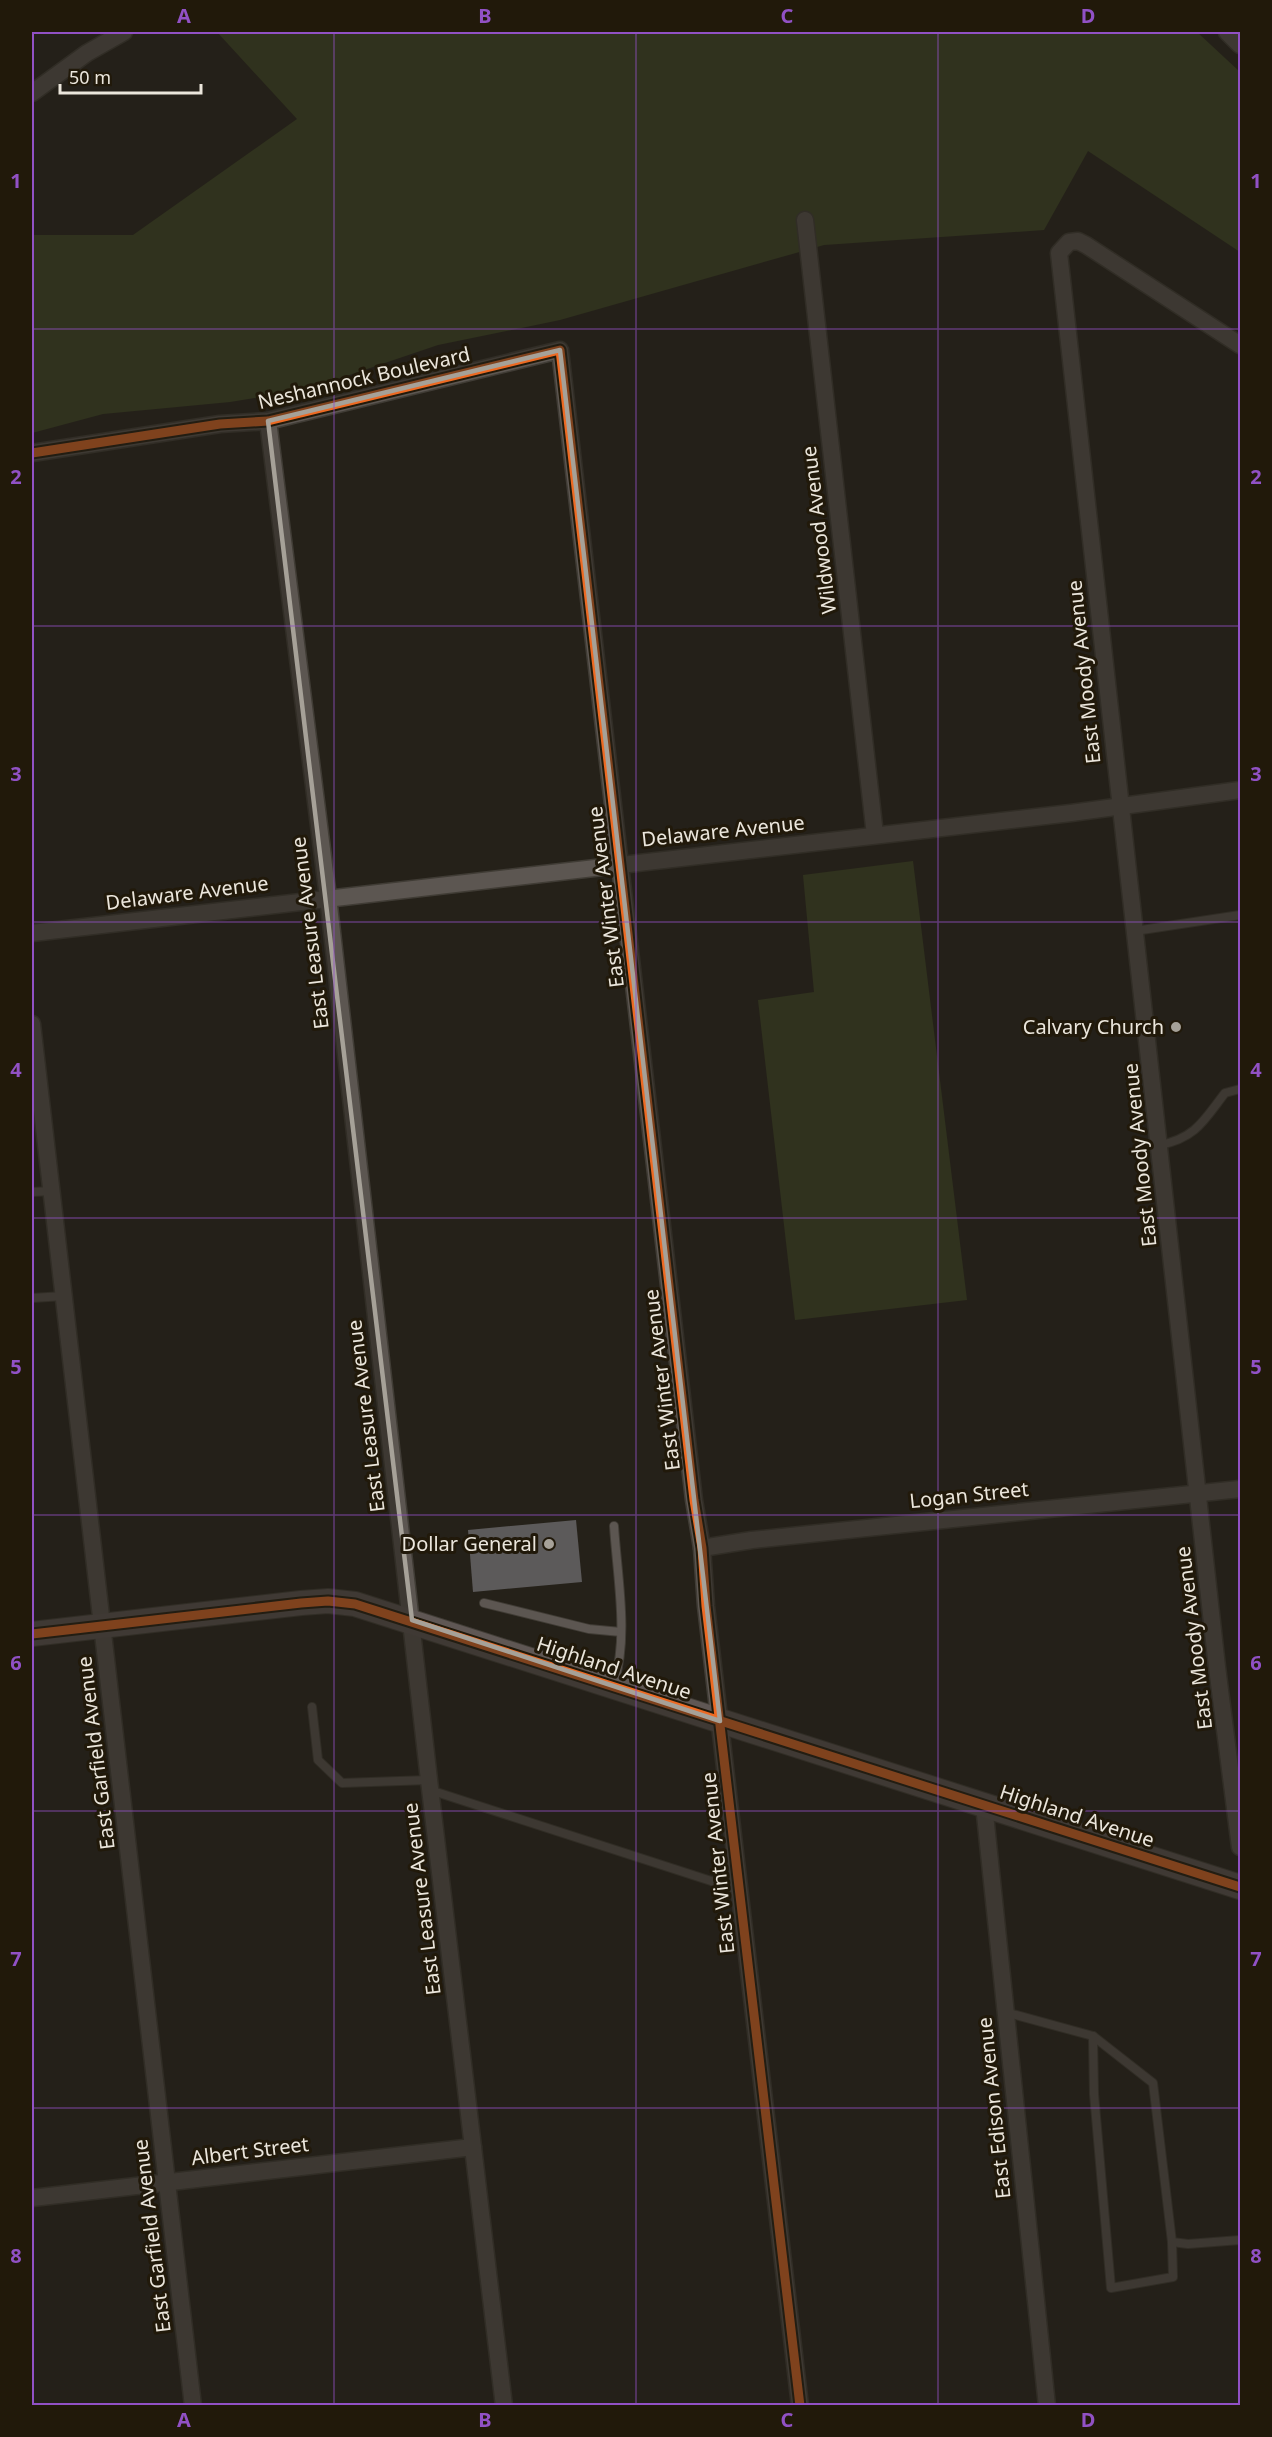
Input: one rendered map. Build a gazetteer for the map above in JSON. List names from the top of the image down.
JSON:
{
  "streets": {
    "main road": ["Highland Avenue"],
    "street": [
      "Neshannock Boulevard",
      "Wildwood Avenue",
      "East Moody Avenue",
      "Delaware Avenue",
      "East Winter Avenue",
      "East Leasure Avenue",
      "Logan Street",
      "East Garfield Avenue",
      "East Edison Avenue",
      "Albert Street"
    ]
  },
  "crossings": [
    ["Neshannock Boulevard", "East Winter Avenue"],
    ["Neshannock Boulevard", "East Leasure Avenue"],
    ["Wildwood Avenue", "Delaware Avenue"],
    ["East Moody Avenue", "Delaware Avenue"],
    ["East Moody Avenue", "Logan Street"],
    ["Delaware Avenue", "East Winter Avenue"],
    ["Delaware Avenue", "East Leasure Avenue"],
    ["East Winter Avenue", "Logan Street"],
    ["East Winter Avenue", "Highland Avenue"],
    ["East Leasure Avenue", "Highland Avenue"],
    ["East Leasure Avenue", "Albert Street"],
    ["Highland Avenue", "East Garfield Avenue"],
    ["Highland Avenue", "East Edison Avenue"],
    ["East Garfield Avenue", "Albert Street"]
  ],
  "places": ["Calvary Church", "Dollar General"],
  "scale_bar": "50 m",
  "grid": {
    "columns": [
      "A",
      "B",
      "C",
      "D"
    ],
    "rows": [
      "1",
      "2",
      "3",
      "4",
      "5",
      "6",
      "7",
      "8"
    ]
  }
}
